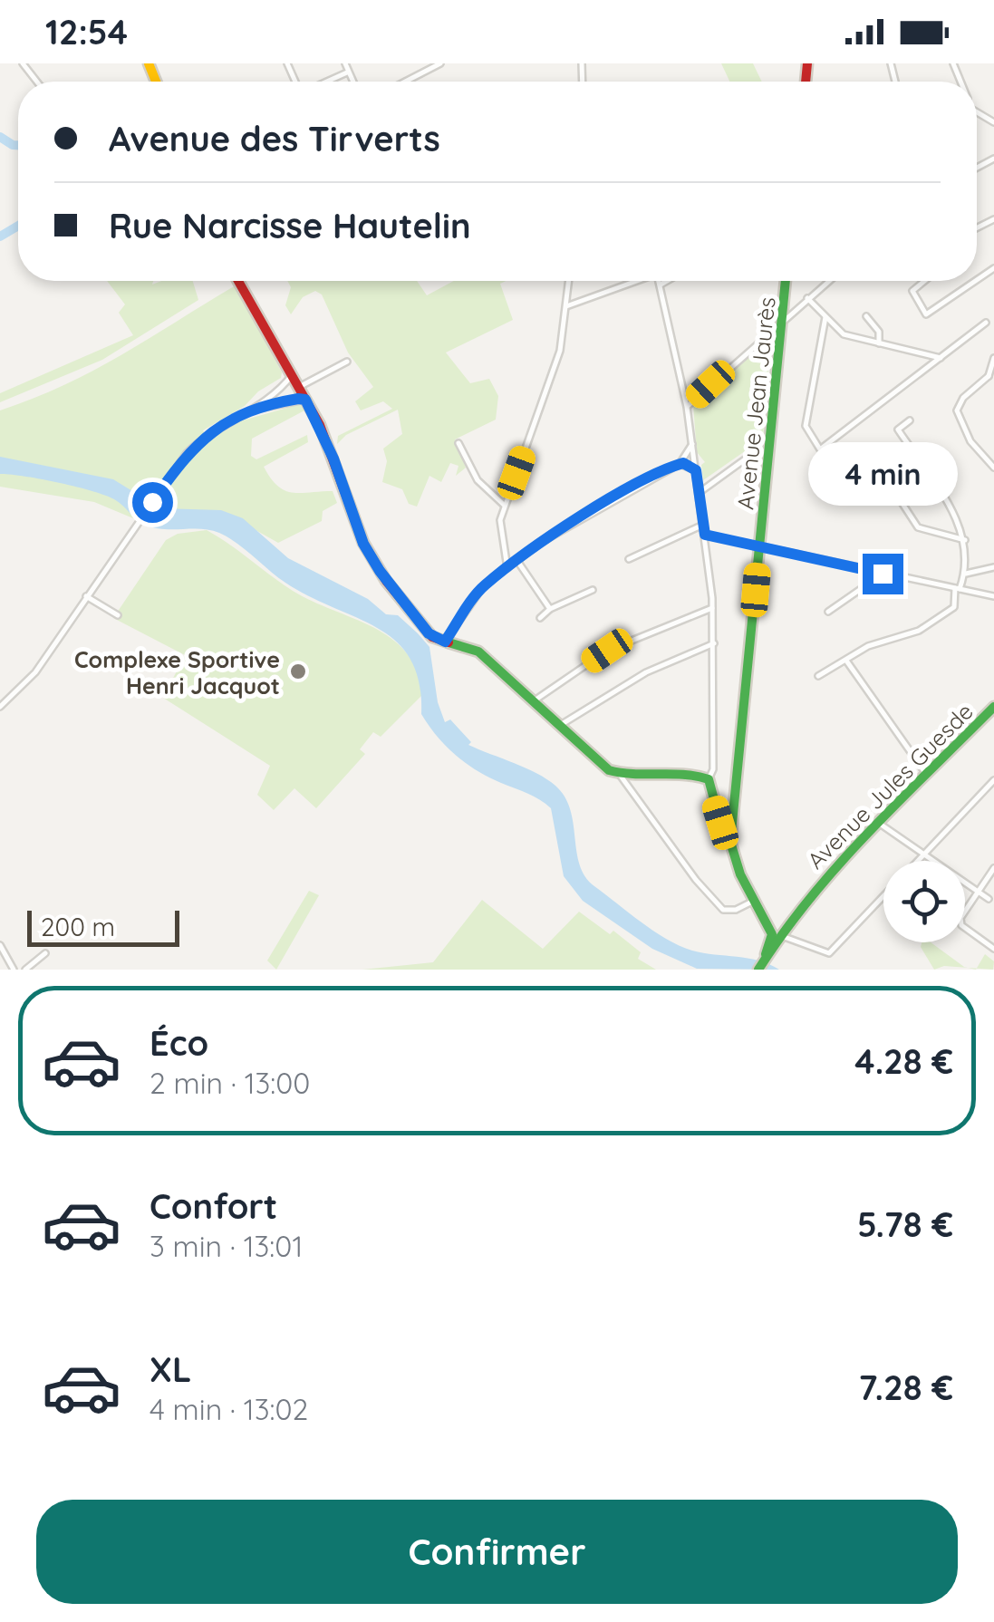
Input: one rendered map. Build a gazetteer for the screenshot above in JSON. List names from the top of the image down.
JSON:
{
  "streets": {
    "main road": ["Avenue Jean Jaurès", "Avenue Jules Guesde"]
  },
  "crossings": [
    ["Avenue Jean Jaurès", "Avenue Jules Guesde"]
  ],
  "places": ["Complexe Sportive Henri Jacquot"],
  "scale_bar": "200 m",
  "page": {
    "status": "12:54",
    "banner": ["Avenue des Tirverts", "Rue Narcisse Hautelin"],
    "bubble": "4 min",
    "scale": "200 m",
    "list": [
      {
        "name": "Éco",
        "note": "2 min · 13:00",
        "value": "4.28 €"
      },
      {
        "name": "Confort",
        "note": "3 min · 13:01",
        "value": "5.78 €"
      },
      {
        "name": "XL",
        "note": "4 min · 13:02",
        "value": "7.28 €"
      }
    ],
    "buttons": "Confirmer"
  }
}
